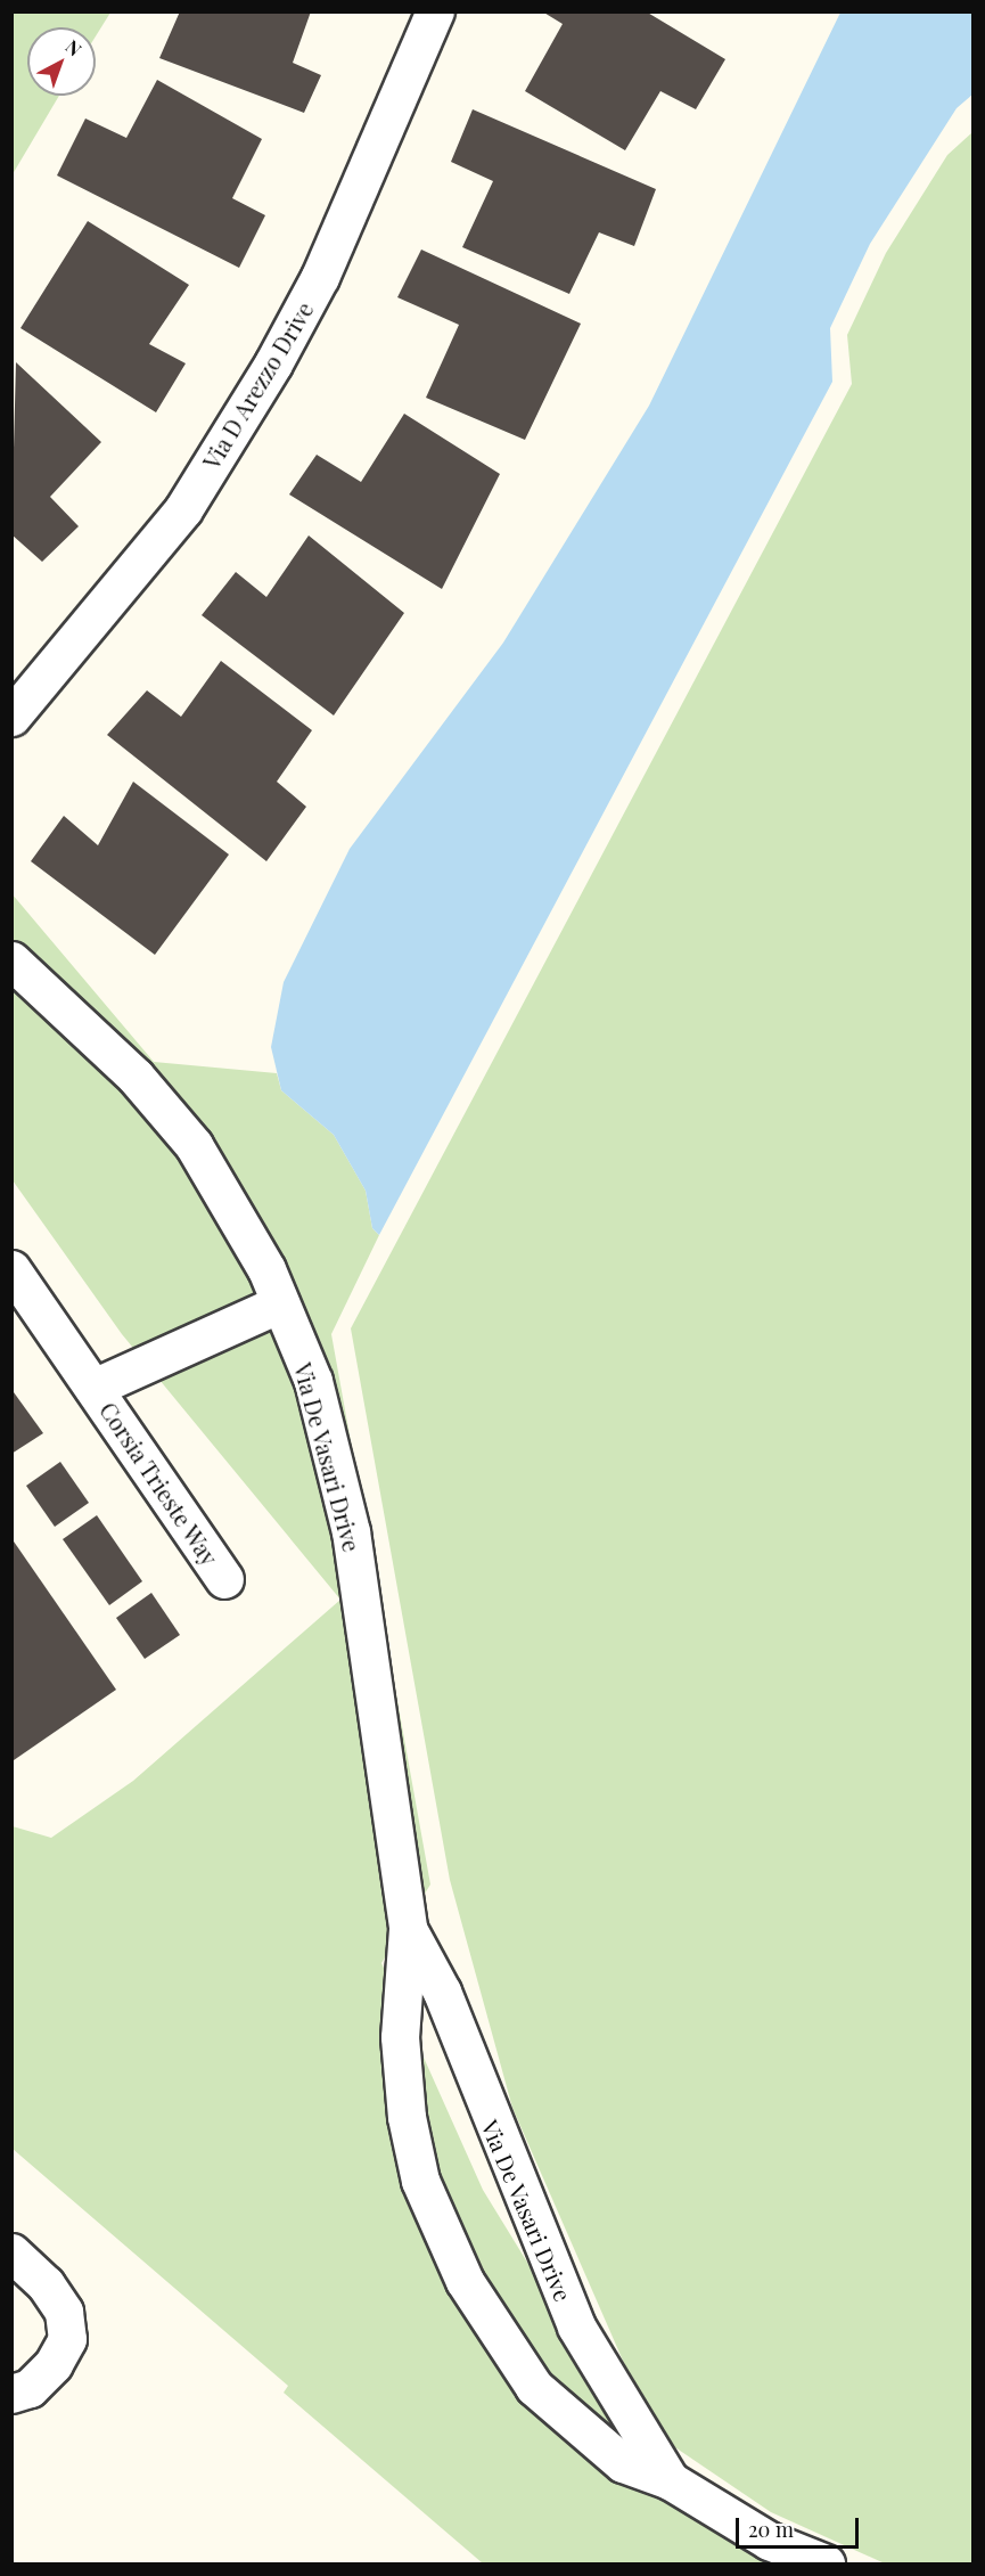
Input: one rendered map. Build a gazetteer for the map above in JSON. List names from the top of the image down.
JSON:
{
  "streets": {
    "street": ["Via D Arezzo Drive", "Via De Vasari Drive", "Corsia Trieste Way"]
  },
  "crossings": [
    ["Via De Vasari Drive", "Corsia Trieste Way"]
  ],
  "scale_bar": "20 m",
  "north": "top right"
}
